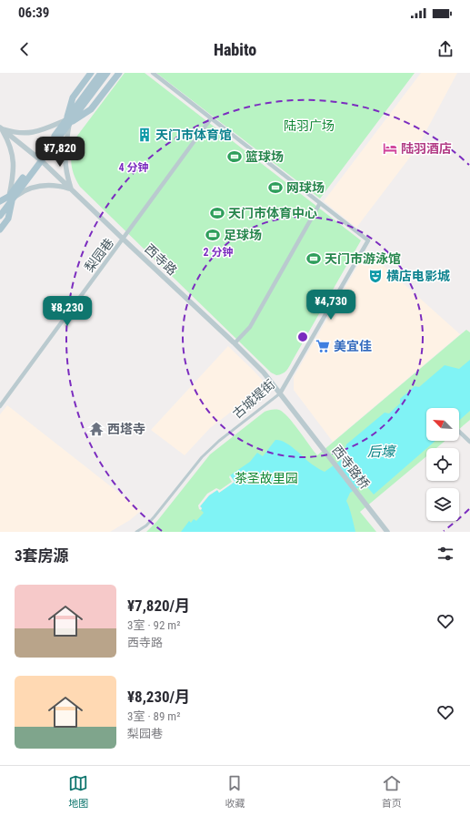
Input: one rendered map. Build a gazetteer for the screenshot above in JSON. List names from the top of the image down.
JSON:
{
  "streets": {
    "street": [
      "梨园巷",
      "西寺路",
      "古城堤街",
      "西寺路桥"
    ]
  },
  "crossings": [
    ["梨园巷", "西寺路"],
    ["西寺路", "古城堤街"],
    ["西寺路", "西寺路桥"]
  ],
  "water": ["后壕"],
  "parks": ["陆羽广场", "茶圣故里园"],
  "places": {
    "building": ["天门市体育馆"],
    "hotel": ["陆羽酒店"],
    "sports": [
      "篮球场",
      "网球场",
      "天门市体育中心",
      "足球场",
      "天门市游泳馆"
    ],
    "theatre": ["横店电影城"],
    "supermarket": ["美宜佳"],
    "temple": ["西塔寺"]
  },
  "north": "top left",
  "page": {
    "status": "06:39",
    "header": "Habito",
    "price": ["¥7,820", "¥4,730", "¥8,230"],
    "heading": "3套房源",
    "list": [
      {
        "name": "¥7,820/月",
        "note": "3室 · 92 m² · 西寺路"
      },
      {
        "name": "¥8,230/月",
        "note": "3室 · 89 m² · 梨园巷"
      }
    ],
    "tabs": ["地图", "收藏", "首页"]
  },
  "rings": ["4 分钟", "2 分钟"]
}
